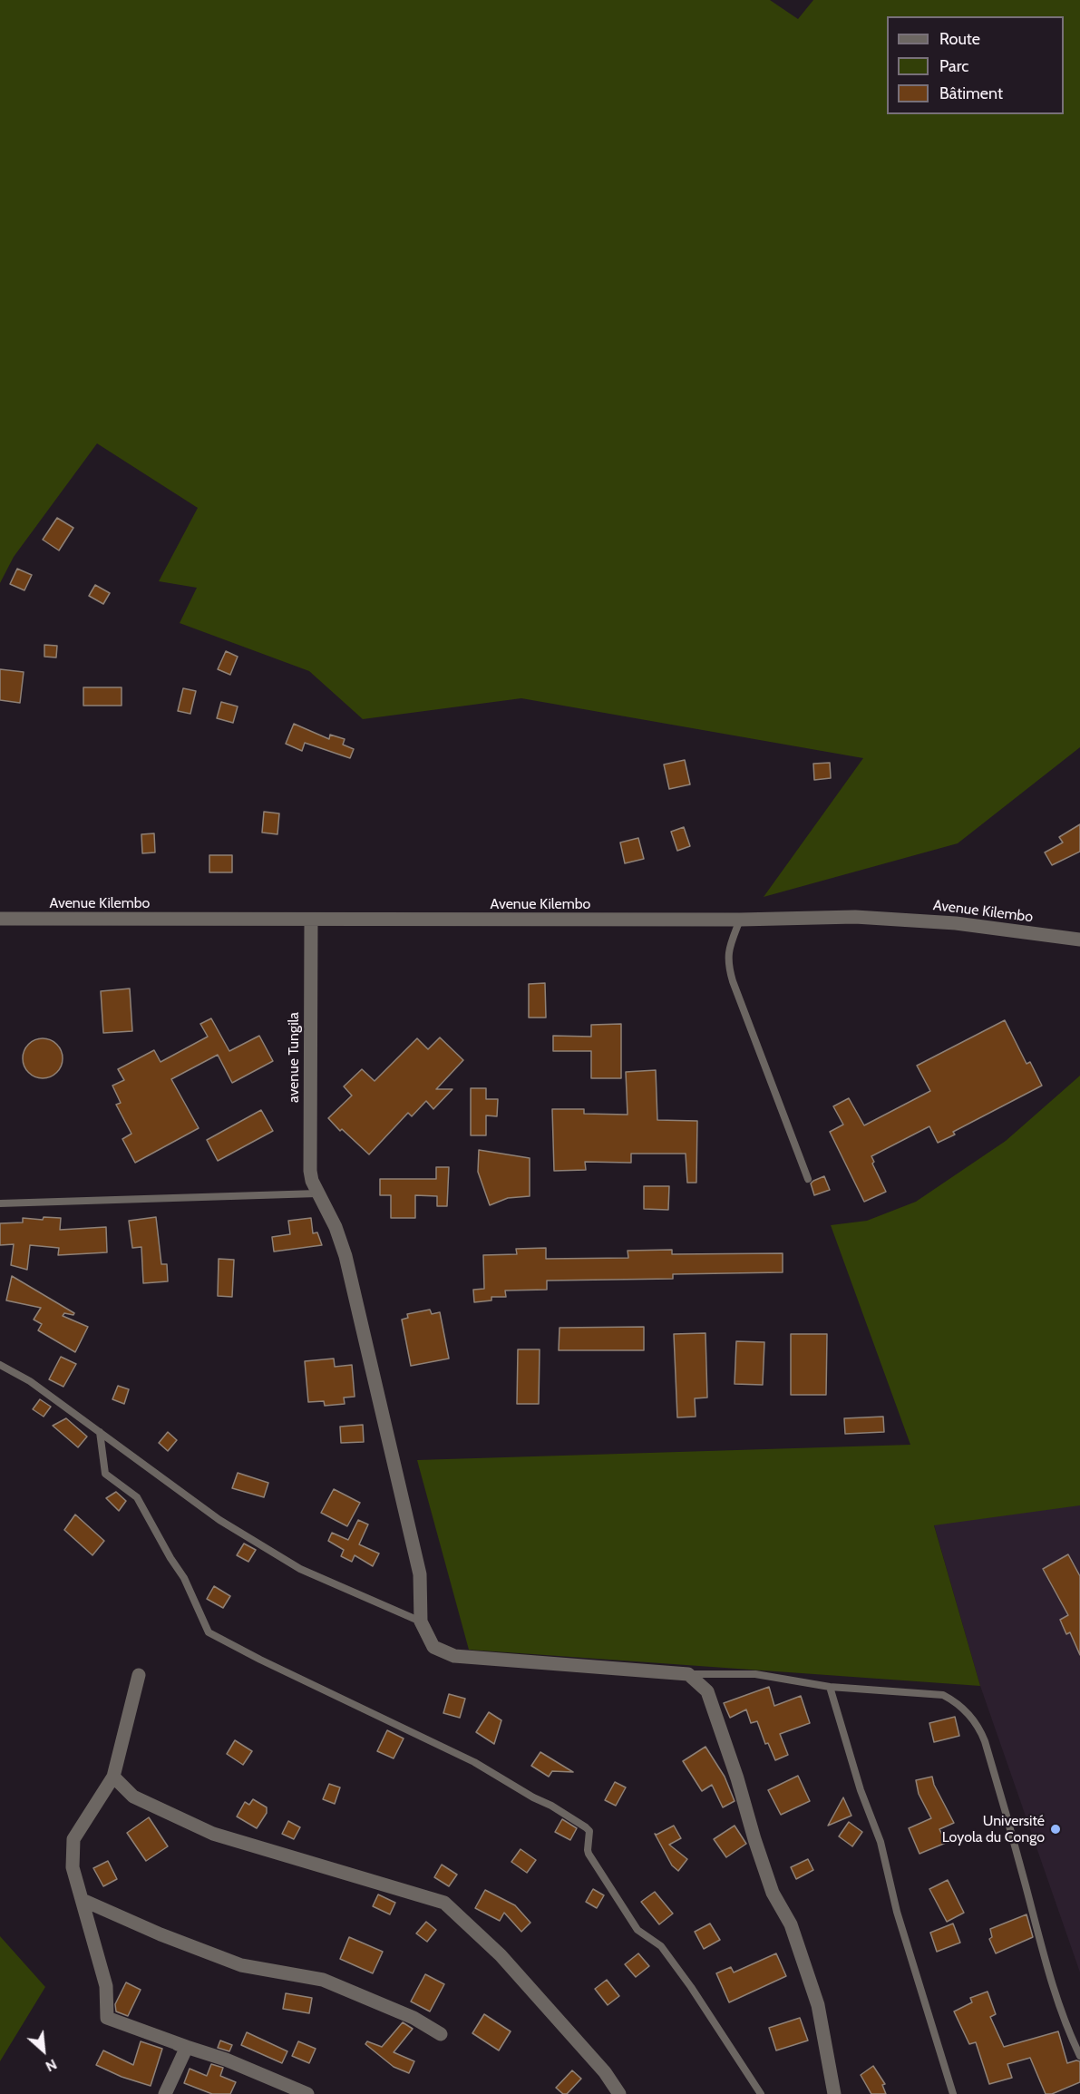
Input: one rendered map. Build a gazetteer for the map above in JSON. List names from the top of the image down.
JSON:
{
  "streets": {
    "street": ["Avenue Kilembo", "avenue Tungila"]
  },
  "crossings": [
    ["Avenue Kilembo", "avenue Tungila"]
  ],
  "places": ["Université Loyola du Congo"],
  "legend": ["Route", "Parc", "Bâtiment"],
  "north": "bottom right"
}
